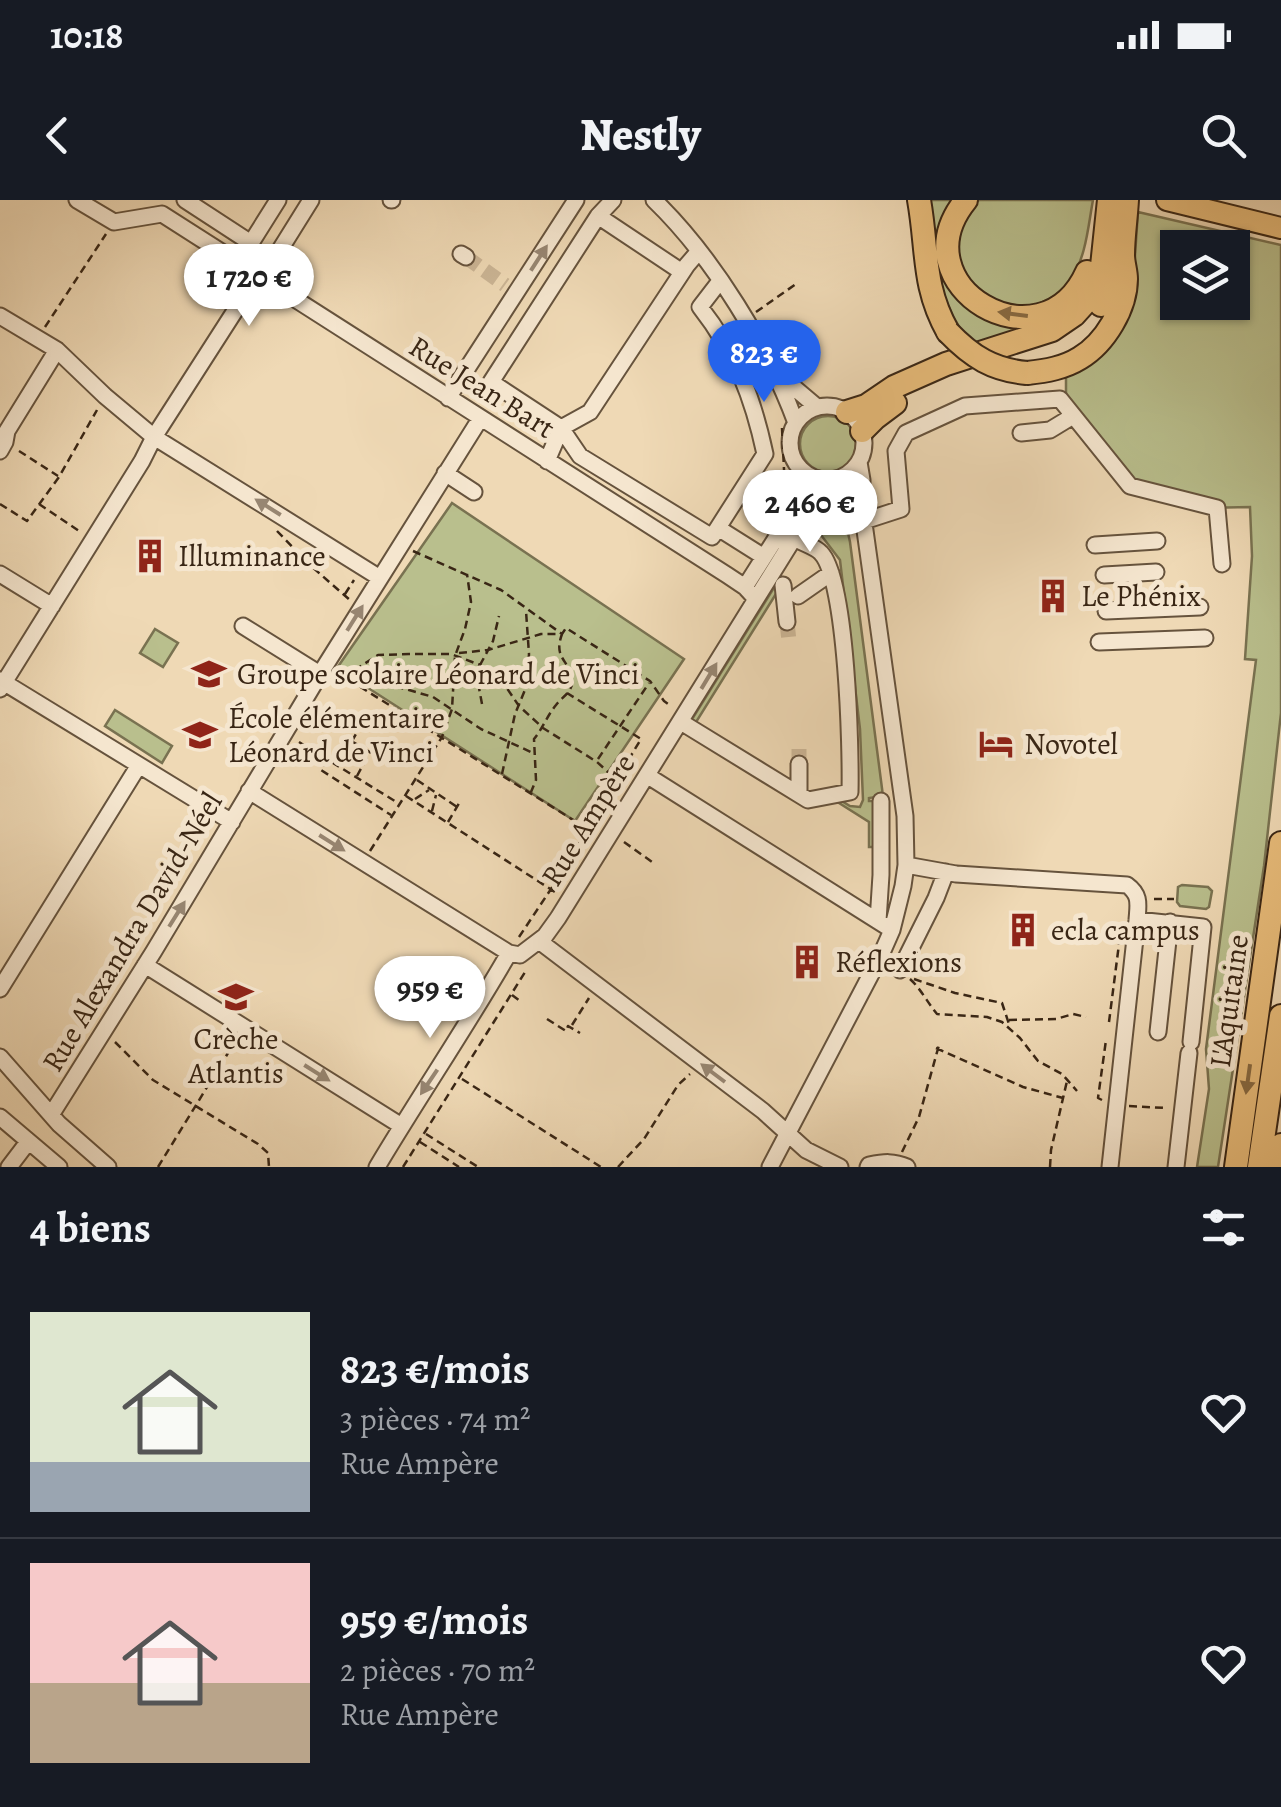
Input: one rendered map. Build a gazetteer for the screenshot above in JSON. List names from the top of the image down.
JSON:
{
  "streets": {
    "highway": ["L'Aquitaine"],
    "street": ["Rue Jean Bart", "Rue Ampère", "Rue Alexandra David-Néel"]
  },
  "crossings": [
    ["Rue Jean Bart", "Rue Ampère"],
    ["Rue Jean Bart", "Rue Alexandra David-Néel"]
  ],
  "places": {
    "building": [
      "Illuminance",
      "Le Phénix",
      "ecla campus",
      "Réflexions"
    ],
    "school or university": ["Groupe scolaire Léonard de Vinci", "École élémentaire Léonard de Vinci", "Crèche Atlantis"],
    "hotel": ["Novotel"]
  },
  "page": {
    "status": "10:18",
    "header": "Nestly",
    "price": [
      "1 720 €",
      "823 €",
      "2 460 €",
      "959 €"
    ],
    "heading": "4 biens",
    "list": [
      {
        "name": "823 €/mois",
        "note": "3 pièces · 74 m² · Rue Ampère"
      },
      {
        "name": "959 €/mois",
        "note": "2 pièces · 70 m² · Rue Ampère"
      }
    ]
  }
}
